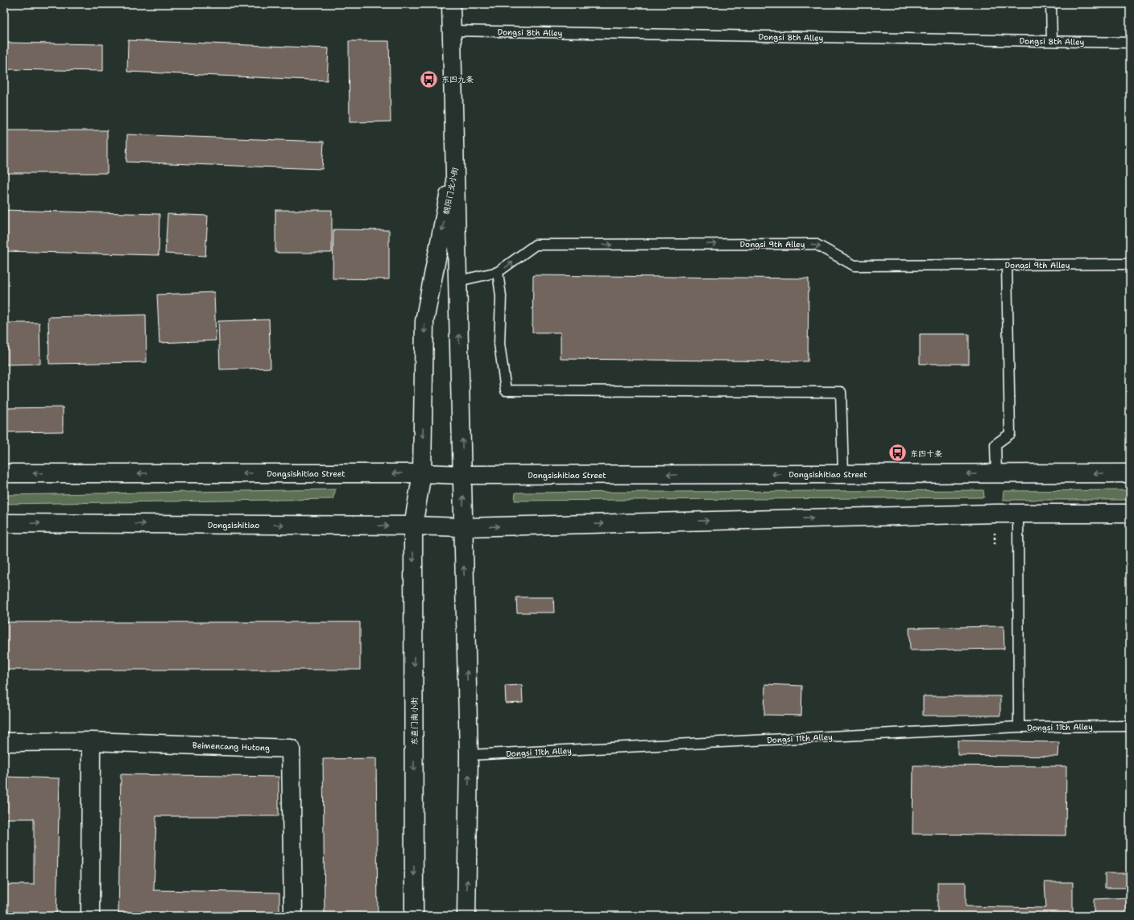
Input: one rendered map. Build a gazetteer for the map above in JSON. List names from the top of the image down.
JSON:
{
  "streets": {
    "main road": [
      "朝阳门北小街",
      "Dongsishitiao Street",
      "Dongsishitiao",
      "东直门南小街",
      "Beimencang Hutong"
    ],
    "lane": ["Dongsi 8th Alley", "Dongsi 9th Alley", "Dongsi 11th Alley"]
  },
  "crossings": [
    ["朝阳门北小街", "Dongsi 9th Alley"],
    ["朝阳门北小街", "Dongsishitiao Street"],
    ["朝阳门北小街", "Dongsishitiao"],
    ["朝阳门北小街", "东直门南小街"],
    ["Dongsishitiao", "东直门南小街"]
  ],
  "one_way": ["Dongsi 9th Alley", "Dongsishitiao"],
  "places": {
    "bus stop": ["东四九条", "东四十条"]
  }
}
